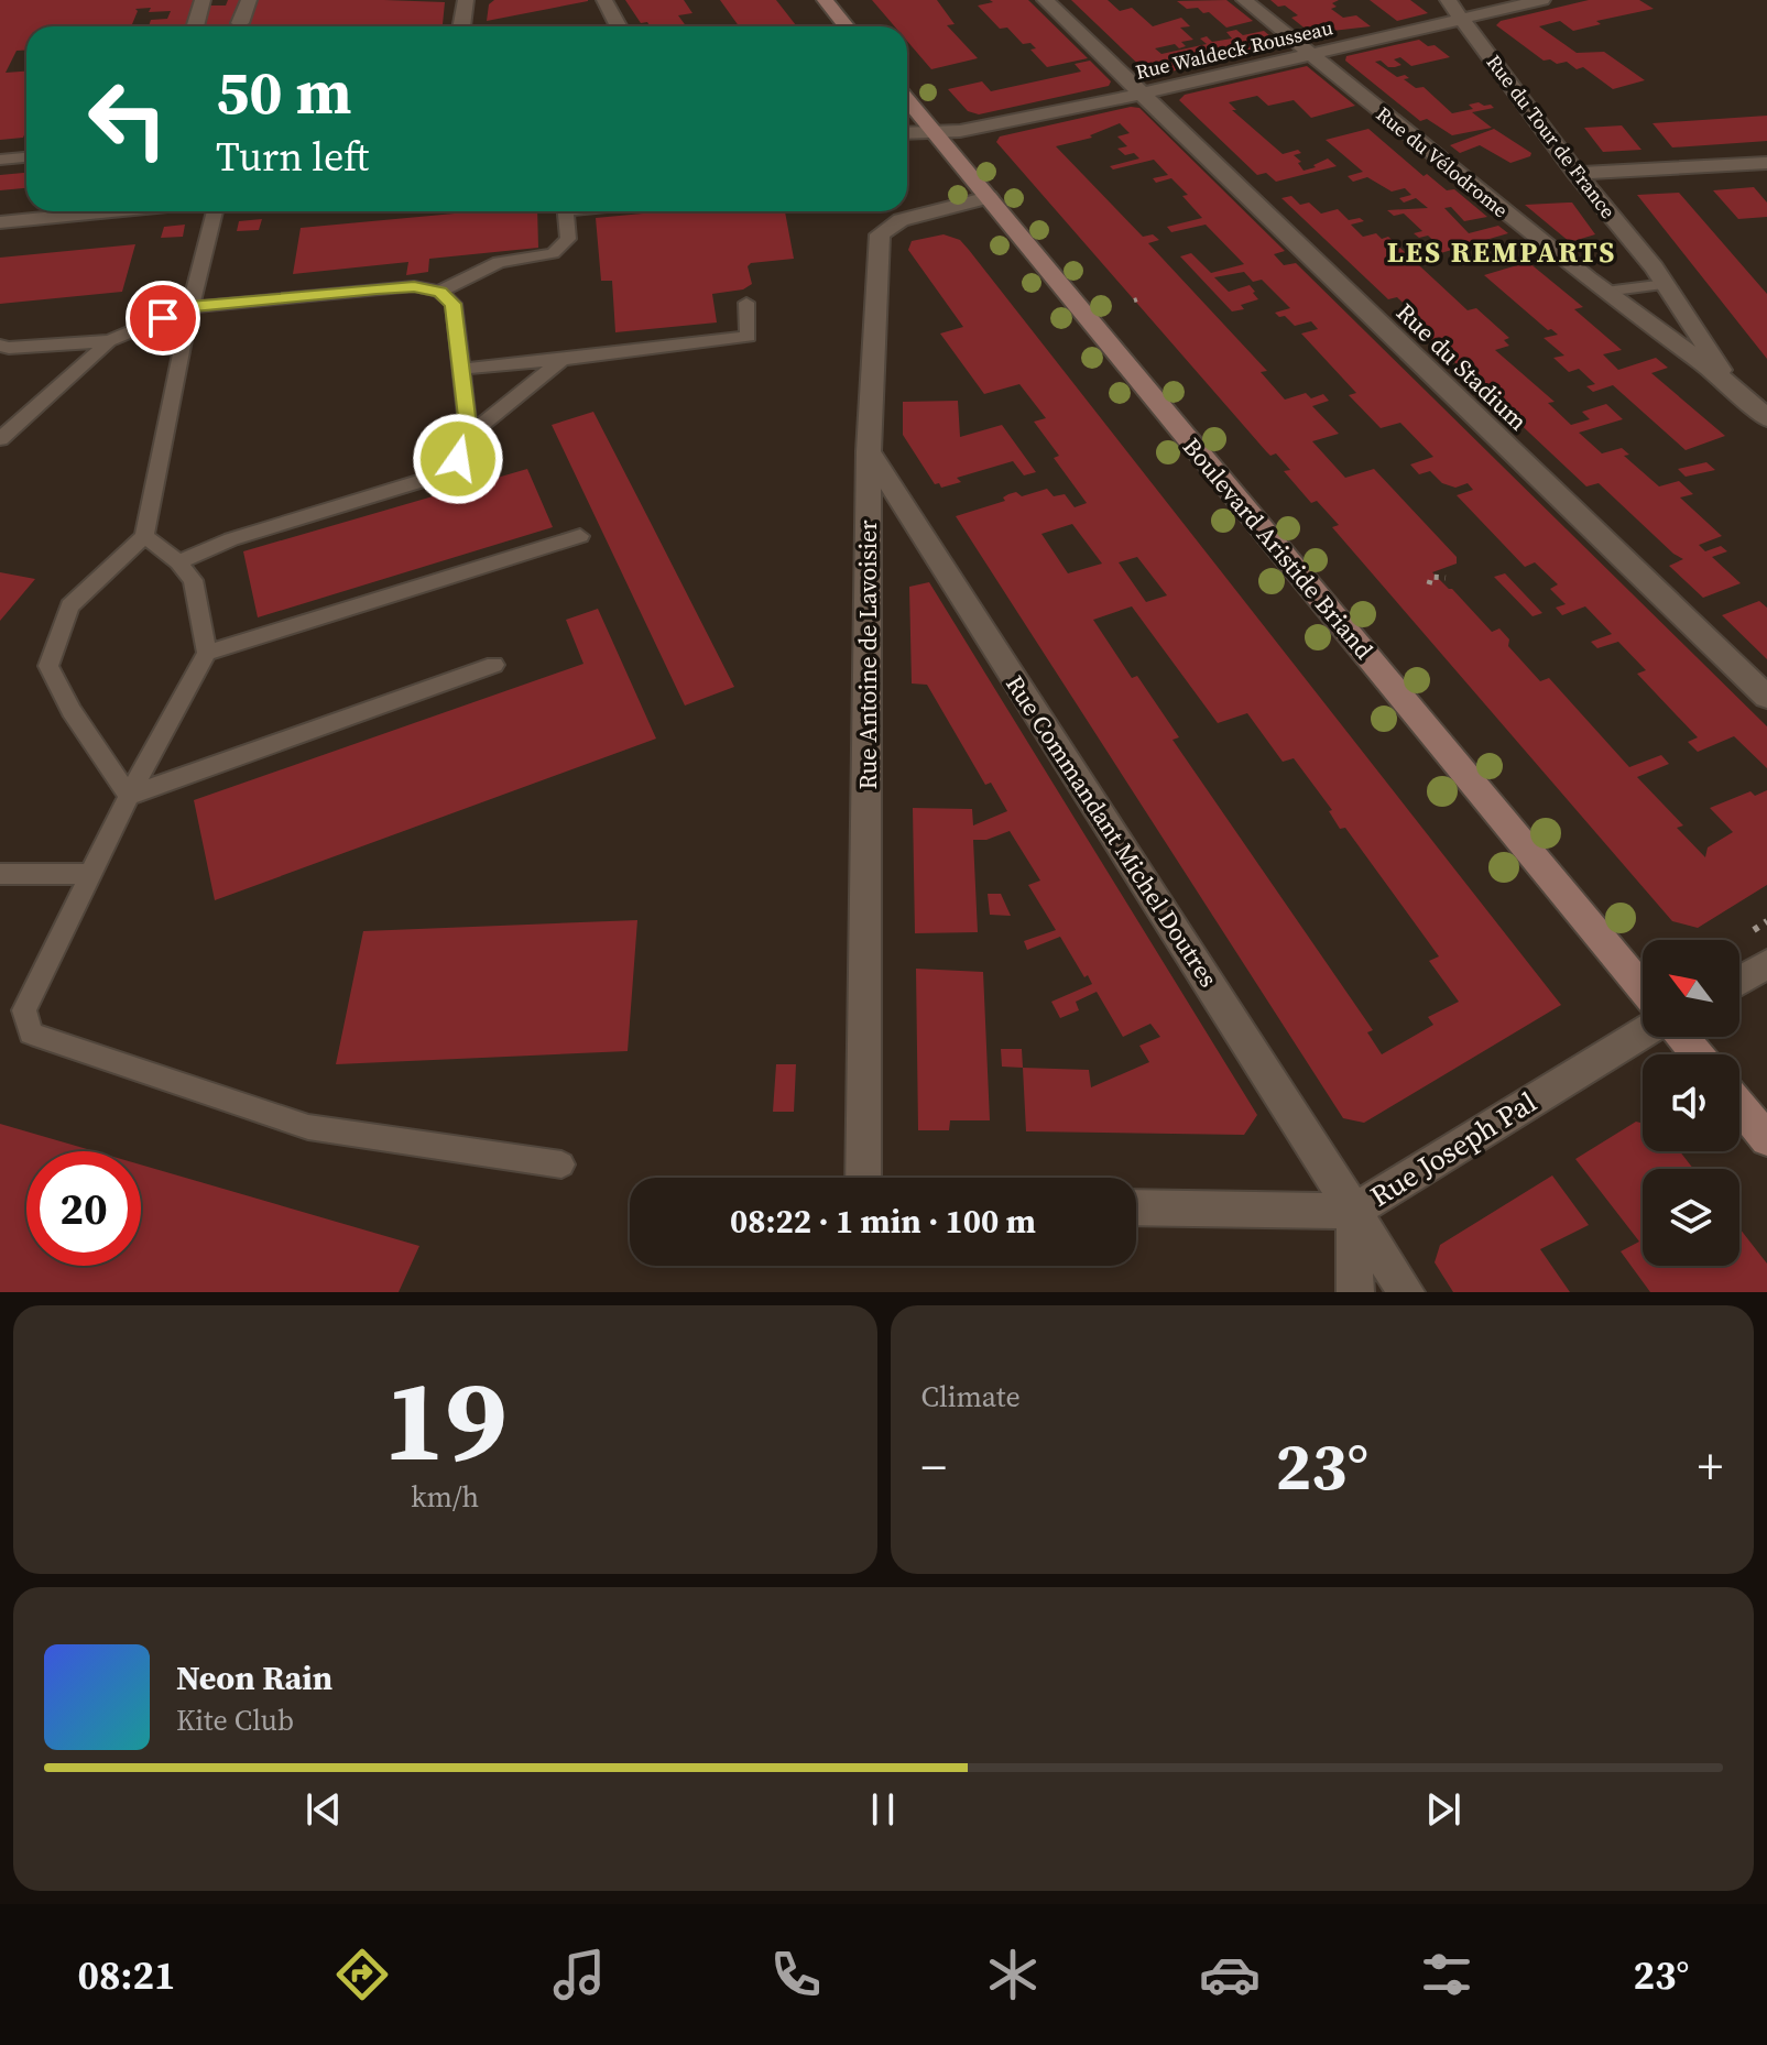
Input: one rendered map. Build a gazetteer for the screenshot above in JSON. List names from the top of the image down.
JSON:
{
  "streets": {
    "main road": ["Boulevard Aristide Briand"],
    "street": [
      "Rue Waldeck Rousseau",
      "Rue du Tour de France",
      "Rue du Vélodrome",
      "Rue du Stadium",
      "Rue Antoine de Lavoisier",
      "Rue Commandant Michel Doutres",
      "Rue Joseph Pal"
    ]
  },
  "crossings": [
    ["Rue Waldeck Rousseau", "Rue du Tour de France"],
    ["Rue Waldeck Rousseau", "Rue du Vélodrome"],
    ["Rue Waldeck Rousseau", "Rue du Stadium"],
    ["Rue Waldeck Rousseau", "Boulevard Aristide Briand"],
    ["Rue du Tour de France", "Rue du Vélodrome"],
    ["Boulevard Aristide Briand", "Rue Antoine de Lavoisier"],
    ["Rue Antoine de Lavoisier", "Rue Commandant Michel Doutres"],
    ["Rue Commandant Michel Doutres", "Rue Joseph Pal"]
  ],
  "districts": ["LES REMPARTS"],
  "north": "top left",
  "page": {
    "turn": ["50 m", "Turn left"],
    "limit": "20",
    "trip": "08:22 · 1 min · 100 m",
    "tile": [
      ["19", "km/h"],
      "Climate"
    ],
    "heat": ["−", "23°", "+"],
    "song": ["Neon Rain", "Kite Club"],
    "tabs": ["08:21", "23°"]
  }
}
